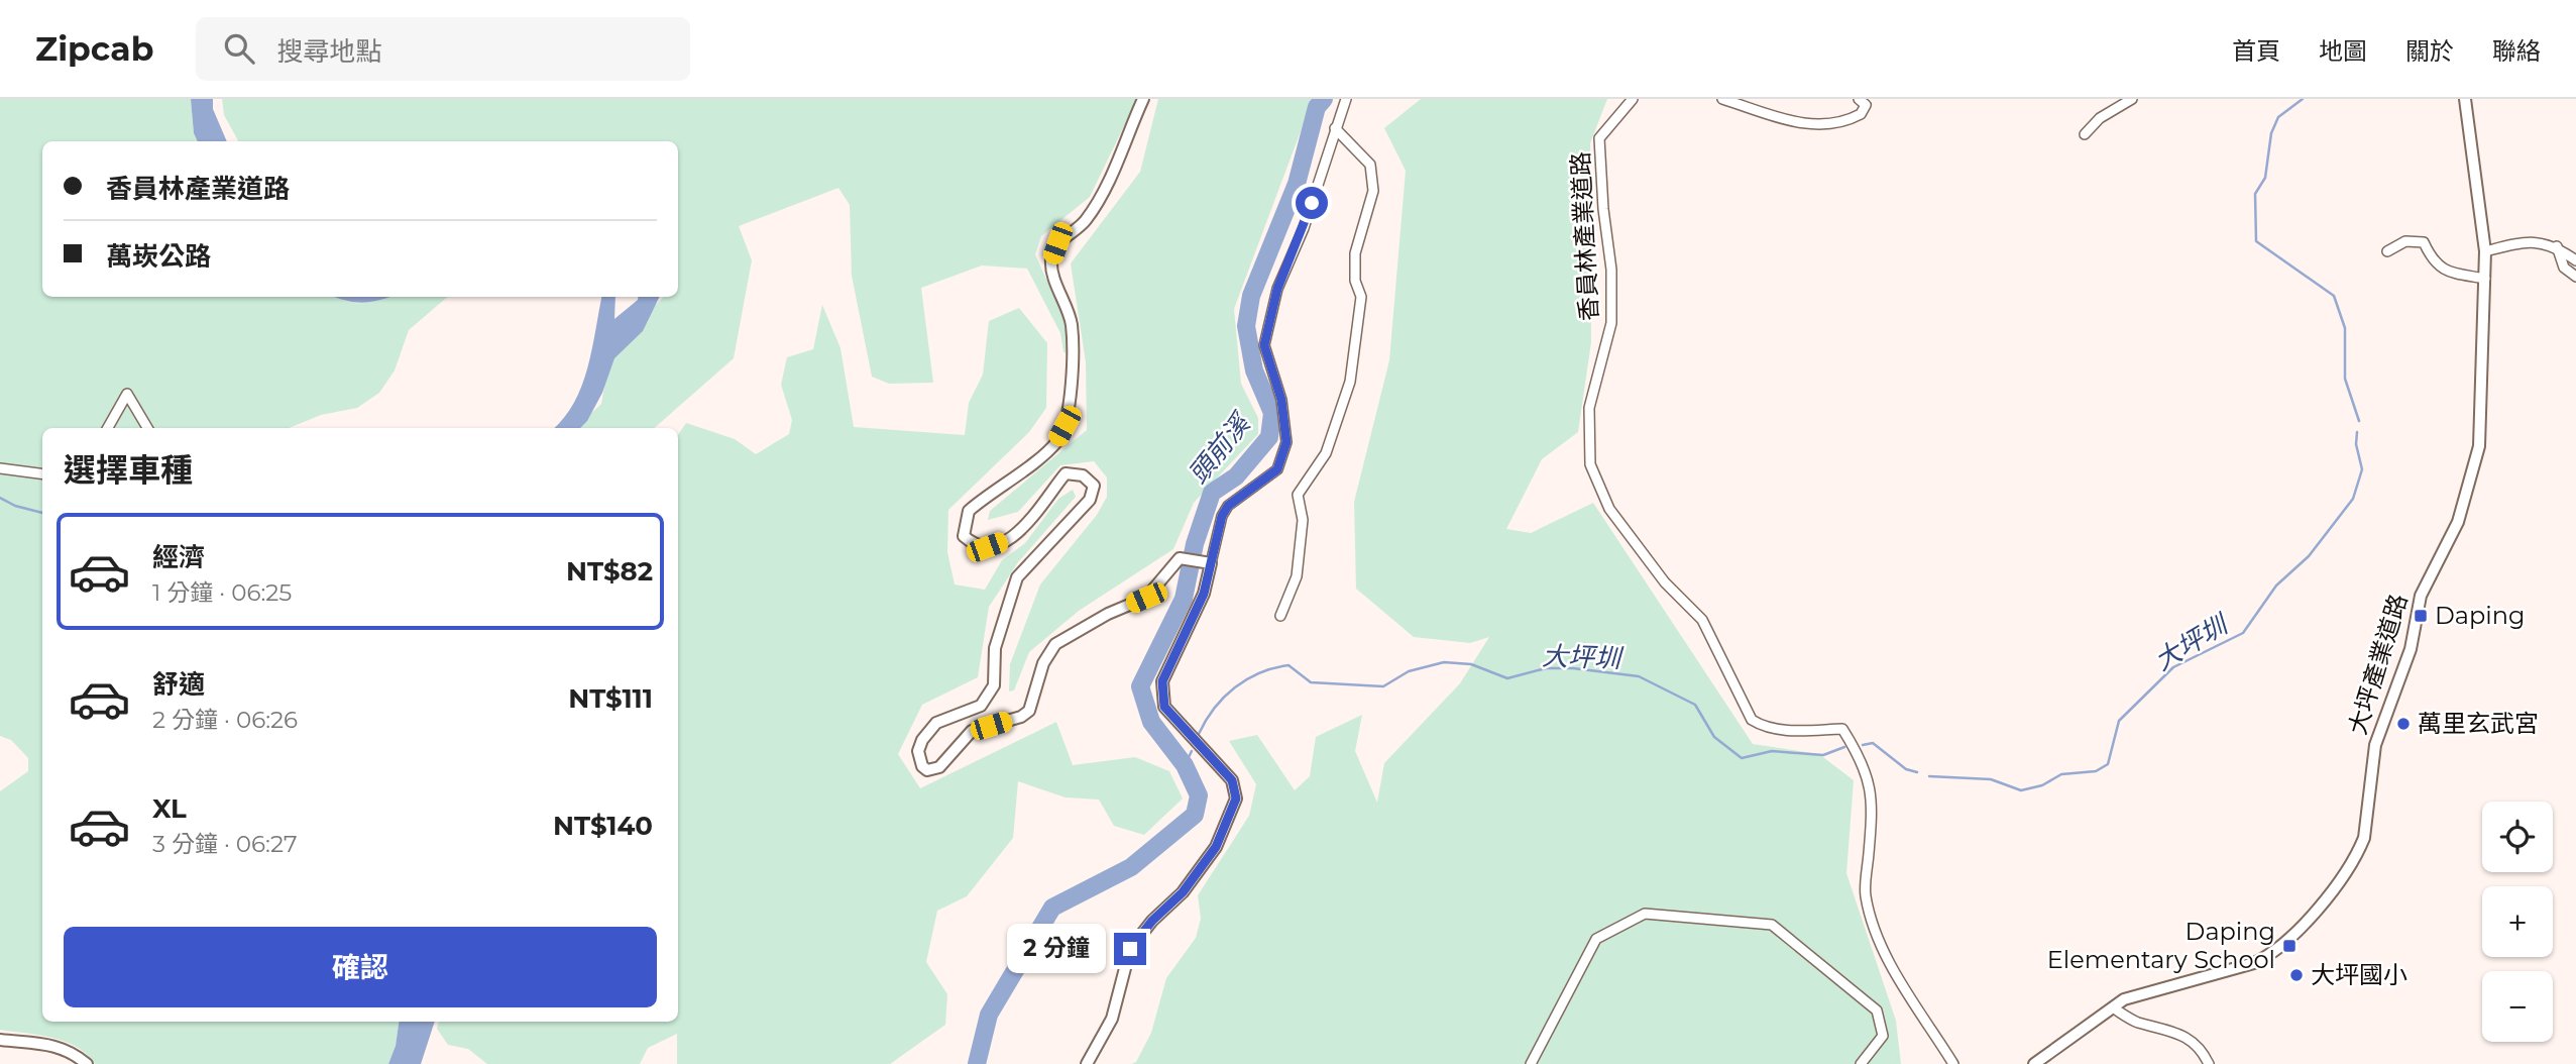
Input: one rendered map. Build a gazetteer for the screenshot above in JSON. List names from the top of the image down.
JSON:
{
  "streets": {
    "street": ["香員林產業道路", "大坪產業道路"]
  },
  "water": ["頭前溪", "大坪圳"],
  "places": {
    "transit": ["Daping", "Daping Elementary School"],
    "other": ["萬里玄武宮", "大坪國小"]
  },
  "page": {
    "header": "Zipcab",
    "search": "搜尋地點",
    "nav": [
      "首頁",
      "地圖",
      "關於",
      "聯絡"
    ],
    "banner": ["香員林產業道路", "萬崁公路"],
    "heading": "選擇車種",
    "list": [
      {
        "name": "經濟",
        "note": "1 分鐘 · 06:25",
        "value": "NT$82"
      },
      {
        "name": "舒適",
        "note": "2 分鐘 · 06:26",
        "value": "NT$111"
      },
      {
        "name": "XL",
        "note": "3 分鐘 · 06:27",
        "value": "NT$140"
      }
    ],
    "map_buttons": ["+", "−"],
    "buttons": "確認",
    "bubble": "2 分鐘"
  }
}
